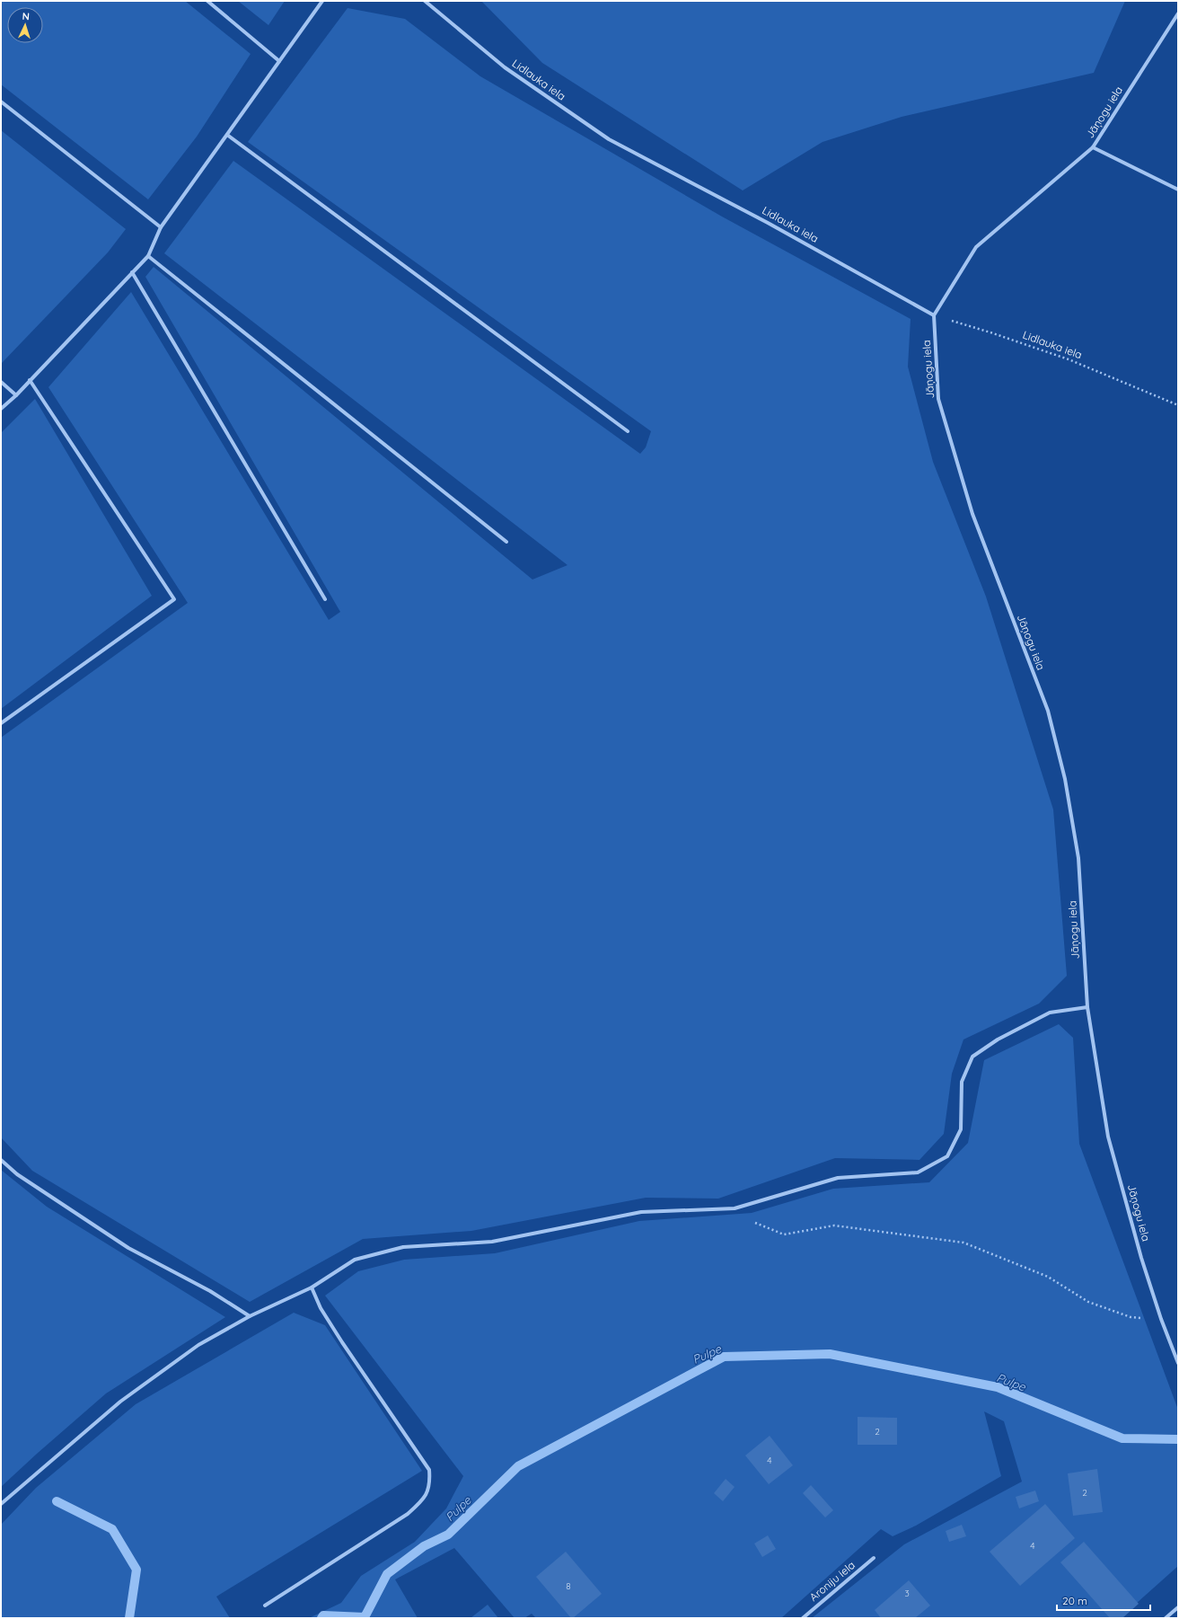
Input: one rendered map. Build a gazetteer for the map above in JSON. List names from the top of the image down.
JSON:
{
  "streets": {
    "street": ["Lidlauka iela", "Jāņogu iela", "Aroniju iela"]
  },
  "crossings": [
    ["Lidlauka iela", "Jāņogu iela"]
  ],
  "water": ["Pulpe"],
  "house_numbers": [
    "2",
    "4",
    "2",
    "4",
    "8",
    "3"
  ],
  "scale_bar": "20 m",
  "north": "top"
}
